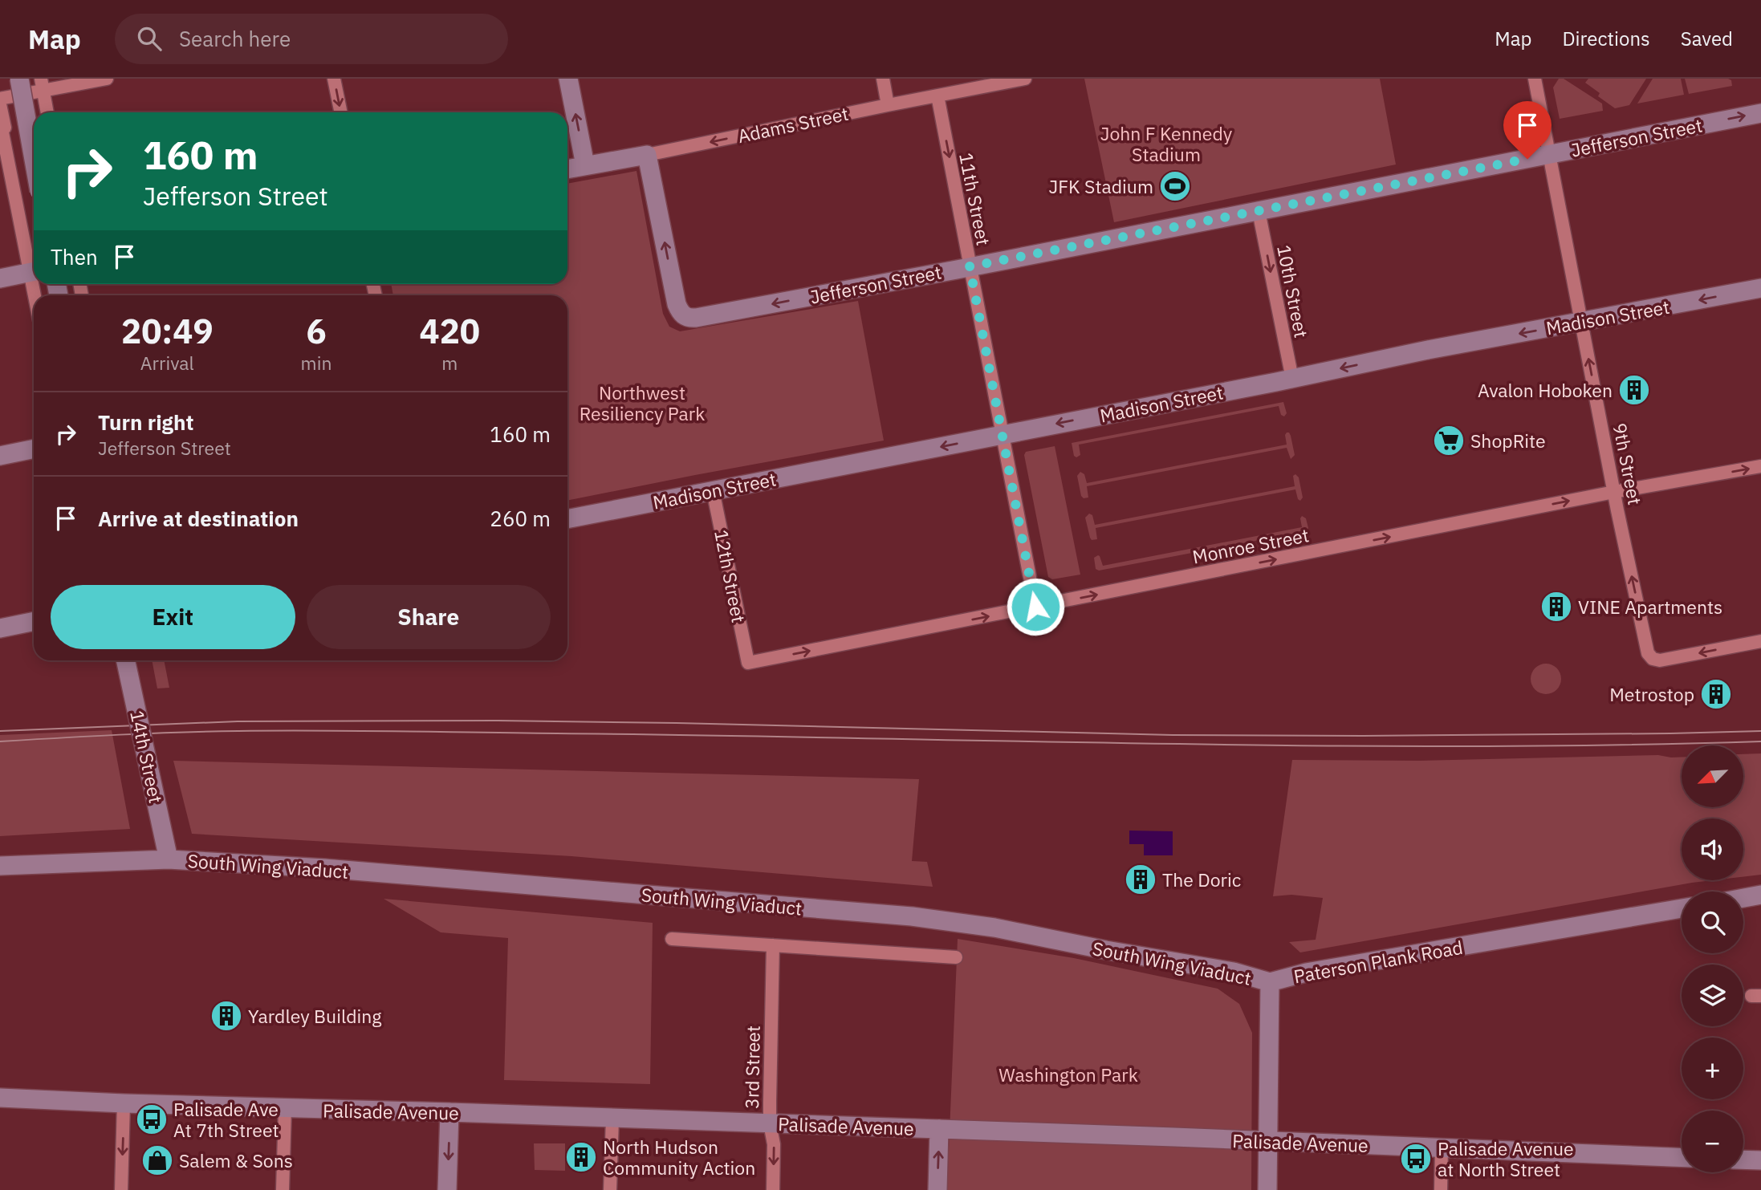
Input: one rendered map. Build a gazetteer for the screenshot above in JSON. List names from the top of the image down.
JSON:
{
  "streets": {
    "main road": [
      "Adams Street",
      "Jefferson Street",
      "Madison Street",
      "14th Street",
      "South Wing Viaduct",
      "Paterson Plank Road",
      "Palisade Avenue"
    ],
    "street": [
      "11th Street",
      "10th Street",
      "9th Street",
      "Monroe Street",
      "12th Street",
      "3rd Street"
    ]
  },
  "crossings": [
    ["Adams Street", "Jefferson Street"],
    ["Adams Street", "11th Street"],
    ["Jefferson Street", "11th Street"],
    ["Jefferson Street", "10th Street"],
    ["Jefferson Street", "9th Street"],
    ["11th Street", "Madison Street"],
    ["11th Street", "Monroe Street"],
    ["10th Street", "Madison Street"],
    ["Madison Street", "9th Street"],
    ["Madison Street", "12th Street"],
    ["9th Street", "Monroe Street"],
    ["Monroe Street", "12th Street"],
    ["14th Street", "South Wing Viaduct"],
    ["South Wing Viaduct", "Paterson Plank Road"],
    ["Paterson Plank Road", "Palisade Avenue"],
    ["3rd Street", "Palisade Avenue"]
  ],
  "one_way": [
    "Adams Street",
    "10th Street",
    "Madison Street",
    "9th Street",
    "Monroe Street"
  ],
  "parks": ["John F Kennedy Stadium", "Northwest Resiliency Park", "Washington Park"],
  "places": {
    "sports": ["JFK Stadium"],
    "building": [
      "Avalon Hoboken",
      "VINE Apartments",
      "Metrostop",
      "The Doric",
      "Yardley Building",
      "North Hudson Community Action"
    ],
    "supermarket": ["ShopRite"],
    "bus stop": ["Palisade Ave At 7th Street", "Palisade Avenue at North Street"],
    "shop": ["Salem & Sons"]
  },
  "north": "bottom left",
  "page": {
    "header": "Map",
    "search": "Search here",
    "nav": ["Map", "Directions", "Saved"],
    "turn": ["160 m", "Jefferson Street"],
    "then": "Then",
    "eta": [
      "20:49",
      "Arrival",
      "6",
      "min",
      "420",
      "m"
    ],
    "list": [
      {
        "name": "Turn right",
        "note": "Jefferson Street",
        "value": "160 m"
      },
      {
        "name": "Arrive at destination",
        "value": "260 m"
      }
    ],
    "buttons": ["Exit", "Share"],
    "map_buttons": ["+", "−"]
  }
}
